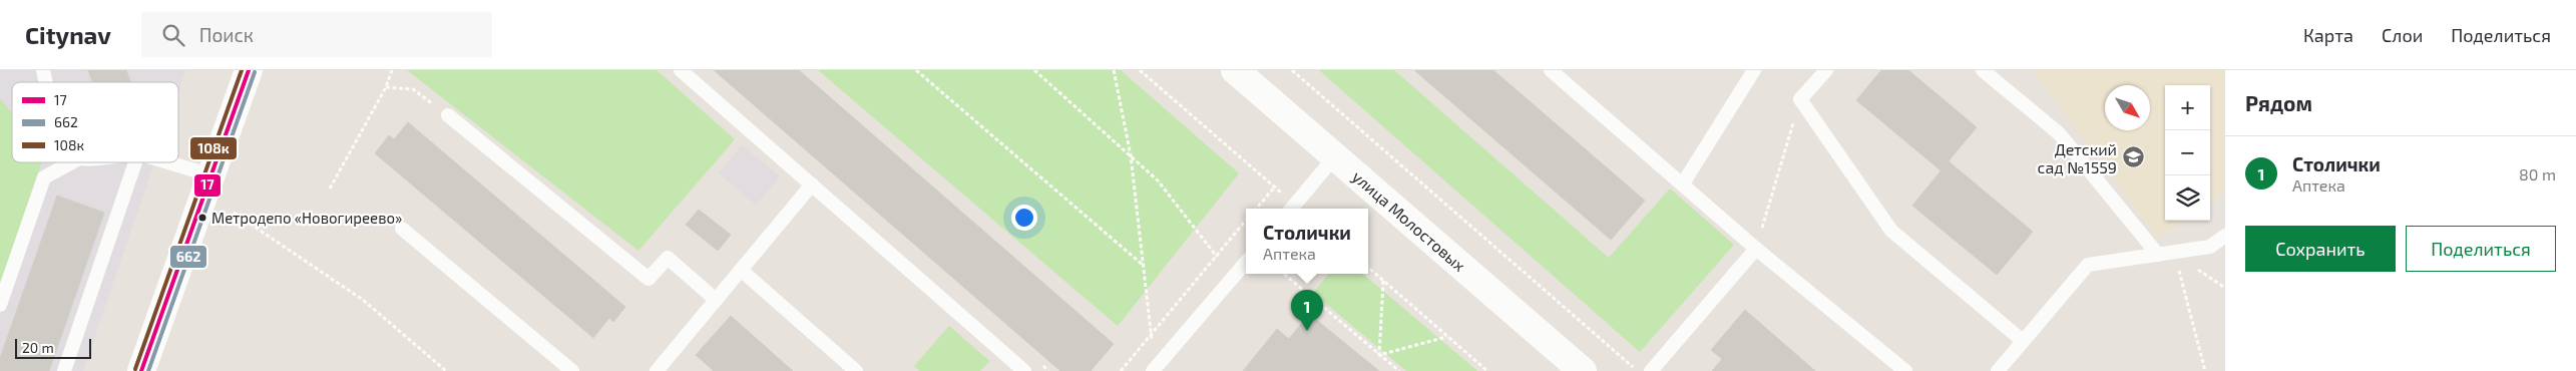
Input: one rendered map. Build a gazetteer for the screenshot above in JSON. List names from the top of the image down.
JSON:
{
  "streets": {
    "street": ["улица Молостовых"]
  },
  "places": {
    "school or university": ["Детский сад №1559"],
    "other": ["Метродепо «Новогиреево»"]
  },
  "lines": ["transit line 17", "transit line 108к", "transit line 662"],
  "legend": ["17", "662", "108к"],
  "scale_bar": "20 m",
  "north": "bottom right",
  "page": {
    "header": "Citynav",
    "search": "Поиск",
    "nav": ["Карта", "Слои", "Поделиться"],
    "heading": "Рядом",
    "map_buttons": ["+", "−"],
    "list": [
      {
        "mark": "1",
        "name": "Столички",
        "note": "Аптека",
        "value": "80 m"
      }
    ],
    "popup": ["Столички", "Аптека"],
    "buttons": ["Сохранить", "Поделиться"],
    "pins": "1",
    "scale": "20 m"
  }
}
